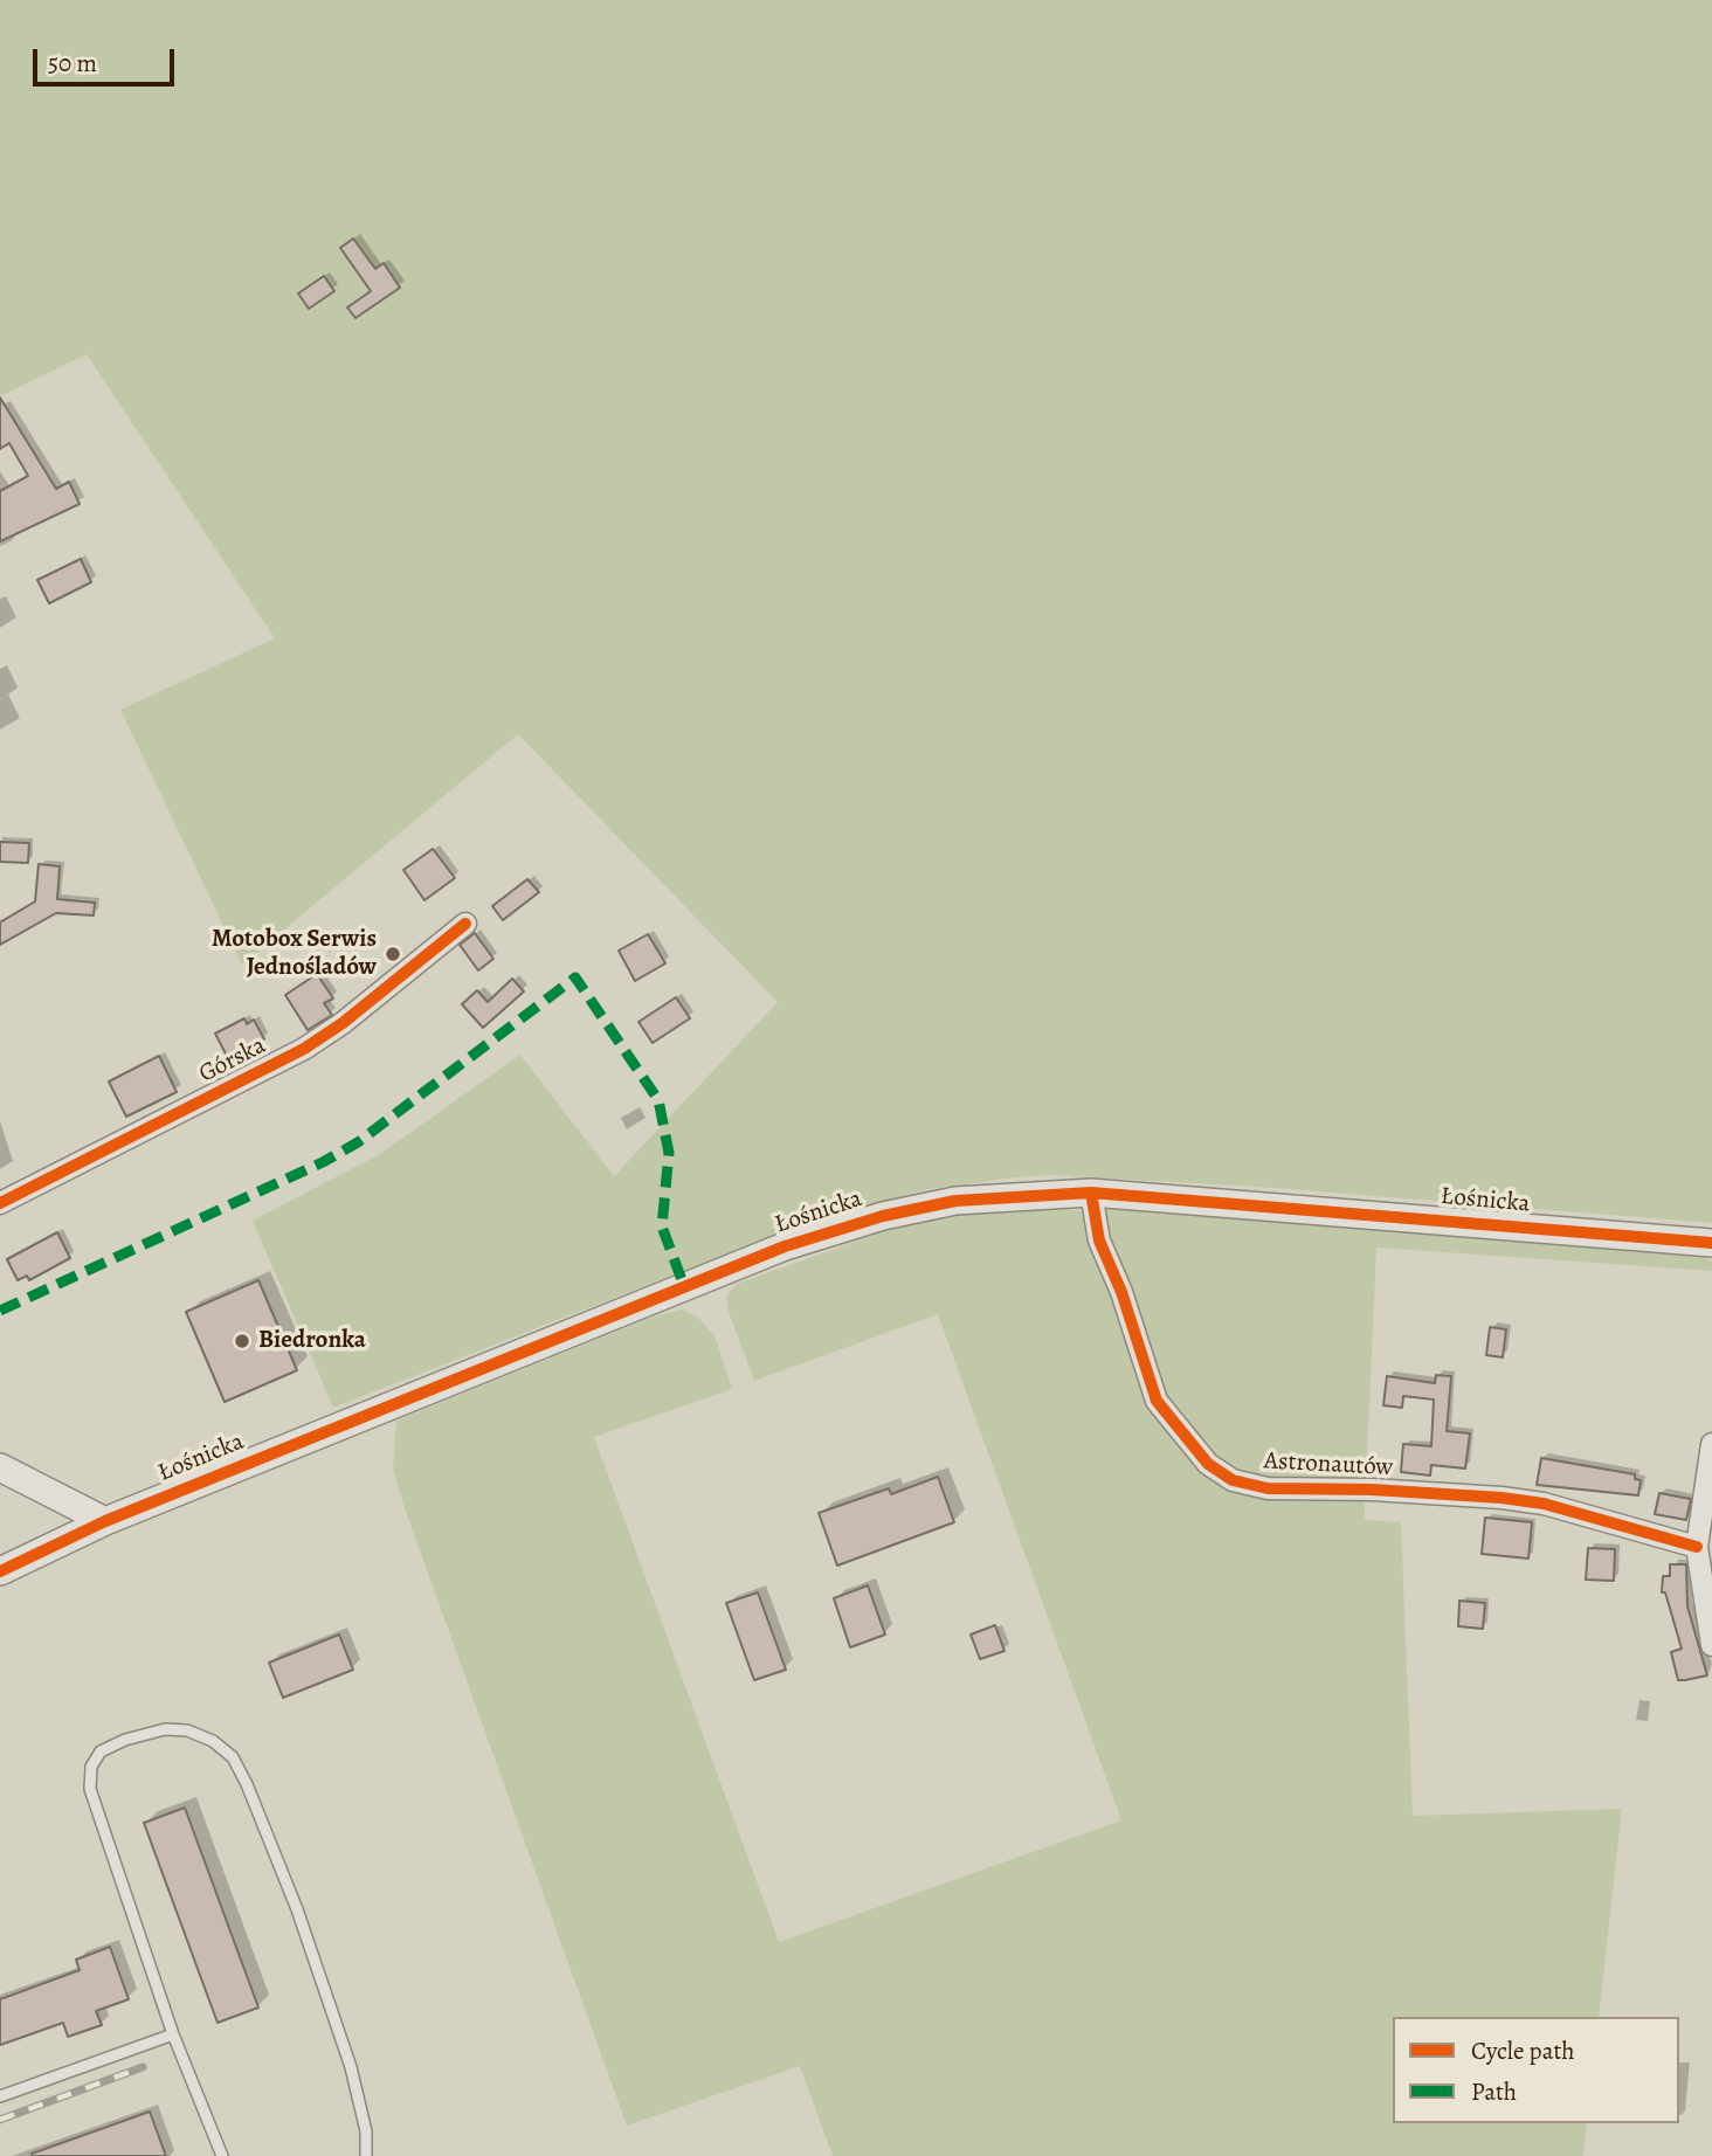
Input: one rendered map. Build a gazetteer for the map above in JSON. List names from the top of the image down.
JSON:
{
  "streets": {
    "street": ["Górska", "Łośnicka", "Astronautów"]
  },
  "crossings": [
    ["Łośnicka", "Astronautów"]
  ],
  "places": ["Motobox Serwis Jednośladów", "Biedronka"],
  "legend": ["Cycle path", "Path"],
  "scale_bar": "50 m"
}
